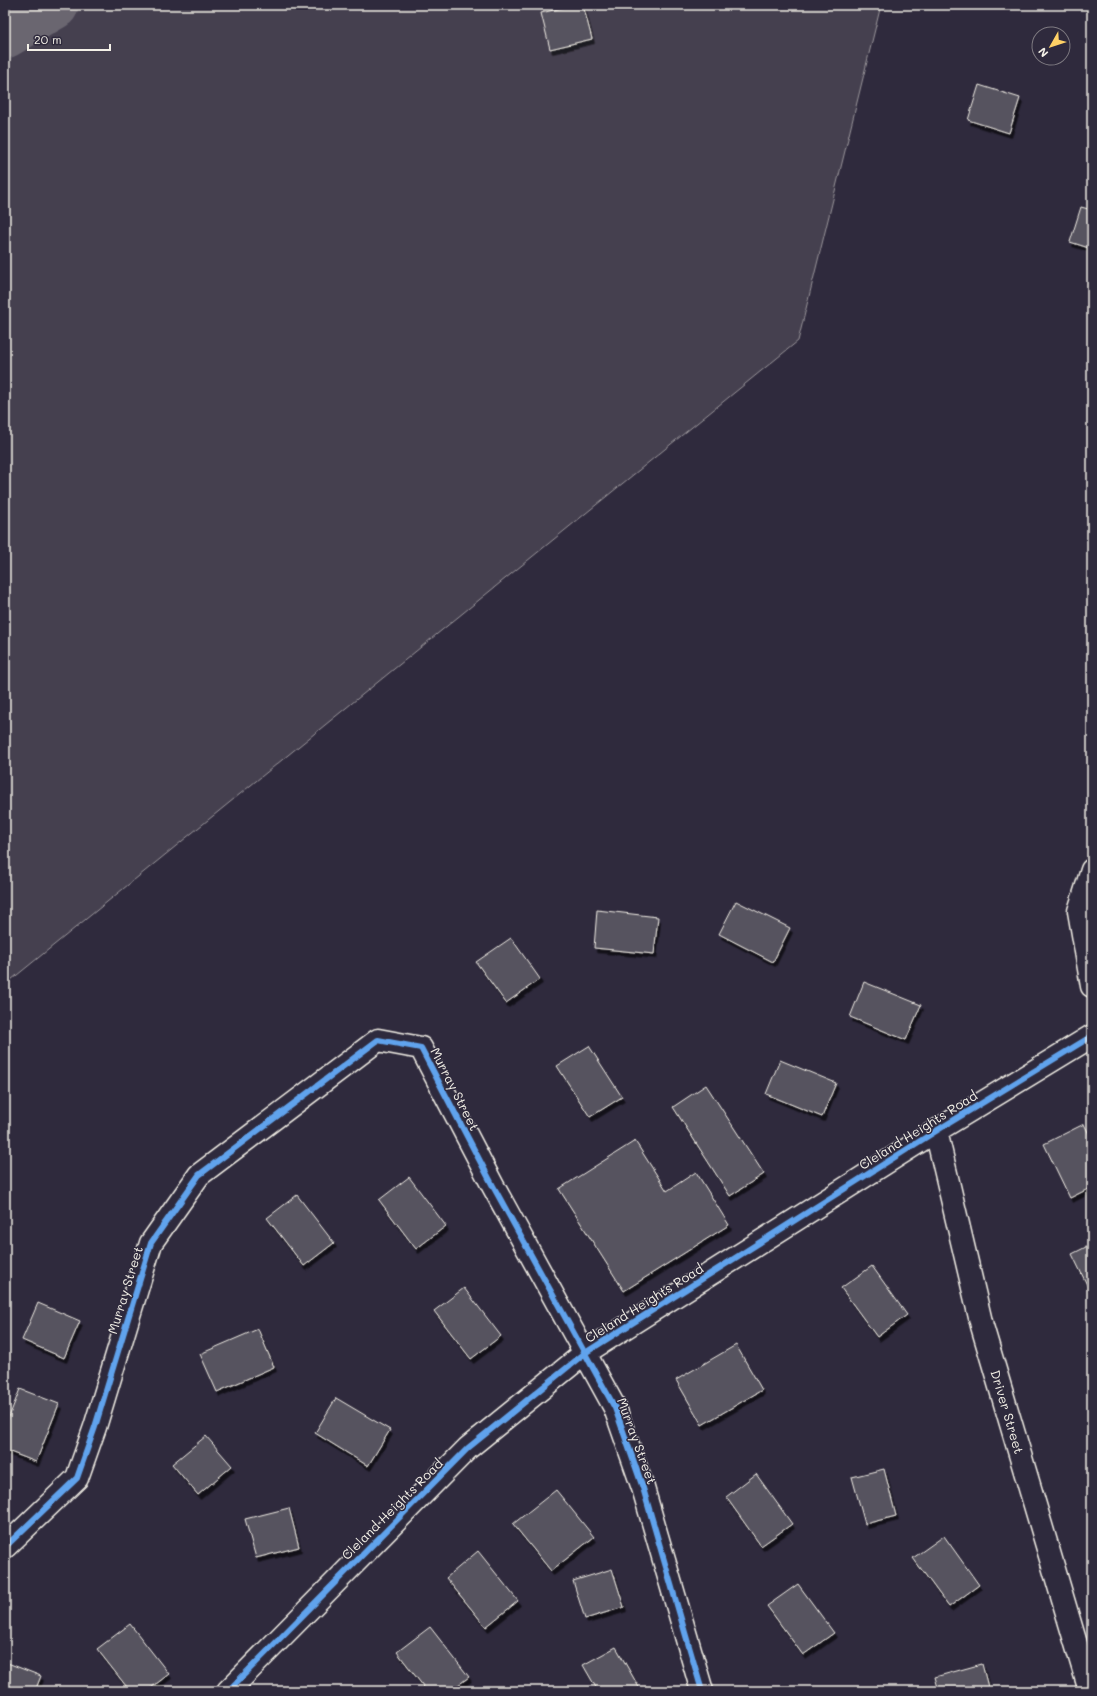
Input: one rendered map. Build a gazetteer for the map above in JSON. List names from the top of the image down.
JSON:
{
  "streets": {
    "street": ["Murray Street", "Cleland Heights Road", "Driver Street"]
  },
  "crossings": [
    ["Murray Street", "Cleland Heights Road"],
    ["Cleland Heights Road", "Driver Street"]
  ],
  "scale_bar": "20 m",
  "north": "bottom left"
}
